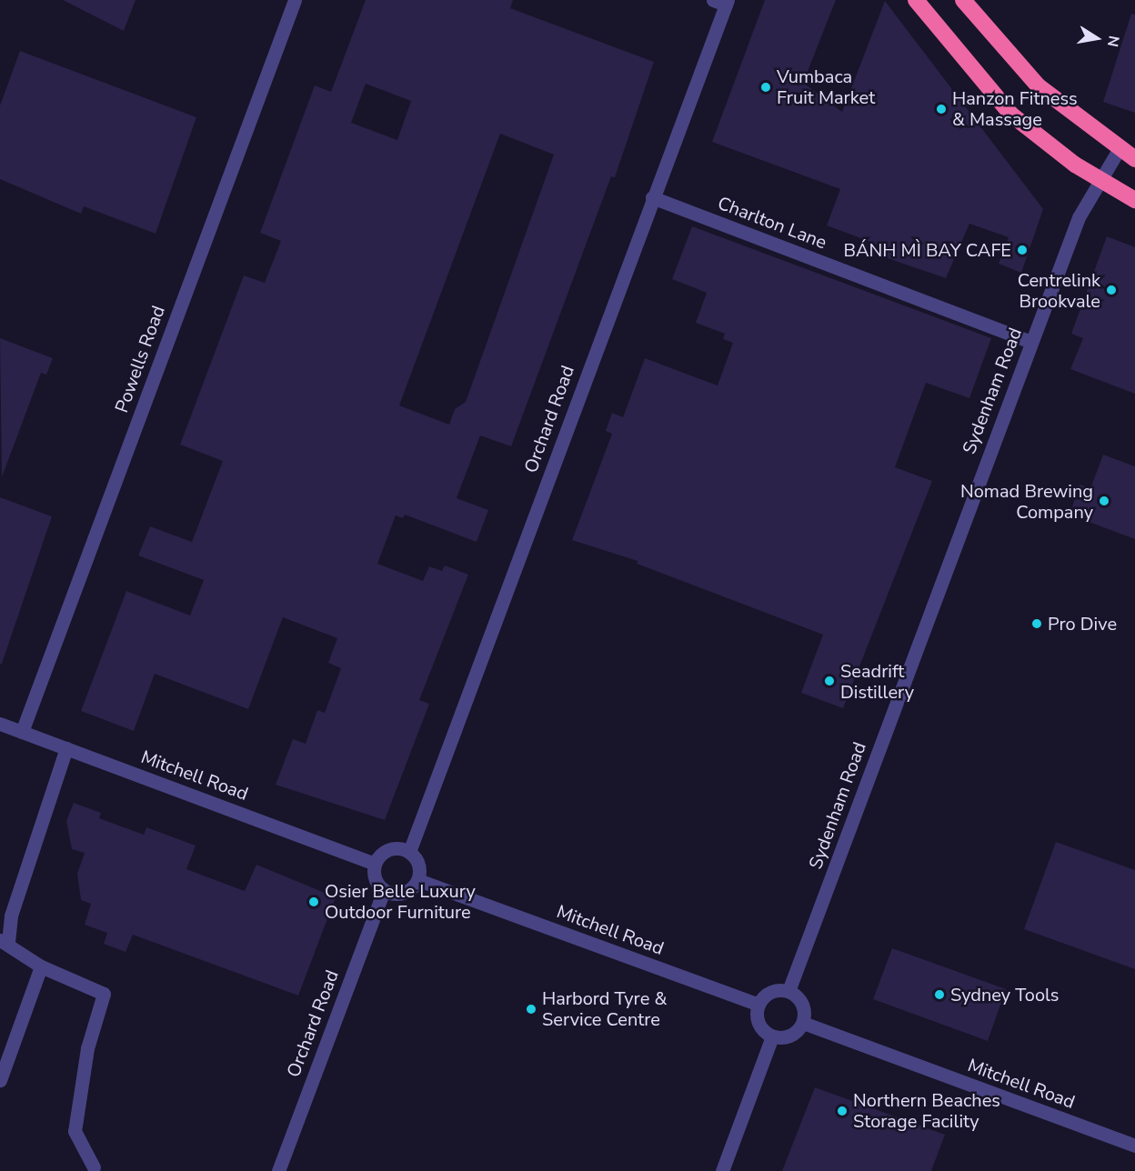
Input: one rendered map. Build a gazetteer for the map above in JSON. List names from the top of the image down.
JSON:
{
  "streets": {
    "street": [
      "Charlton Lane",
      "Powells Road",
      "Sydenham Road",
      "Orchard Road",
      "Mitchell Road"
    ]
  },
  "crossings": [
    ["Charlton Lane", "Sydenham Road"],
    ["Charlton Lane", "Orchard Road"],
    ["Powells Road", "Mitchell Road"],
    ["Sydenham Road", "Mitchell Road"],
    ["Orchard Road", "Mitchell Road"]
  ],
  "places": [
    "Vumbaca Fruit Market",
    "Hanzon Fitness & Massage",
    "BÁNH MÌ BAY CAFE",
    "Centrelink Brookvale",
    "Nomad Brewing Company",
    "Pro Dive",
    "Seadrift Distillery",
    "Osier Belle Luxury Outdoor Furniture",
    "Sydney Tools",
    "Harbord Tyre & Service Centre",
    "Northern Beaches Storage Facility"
  ],
  "north": "right"
}
